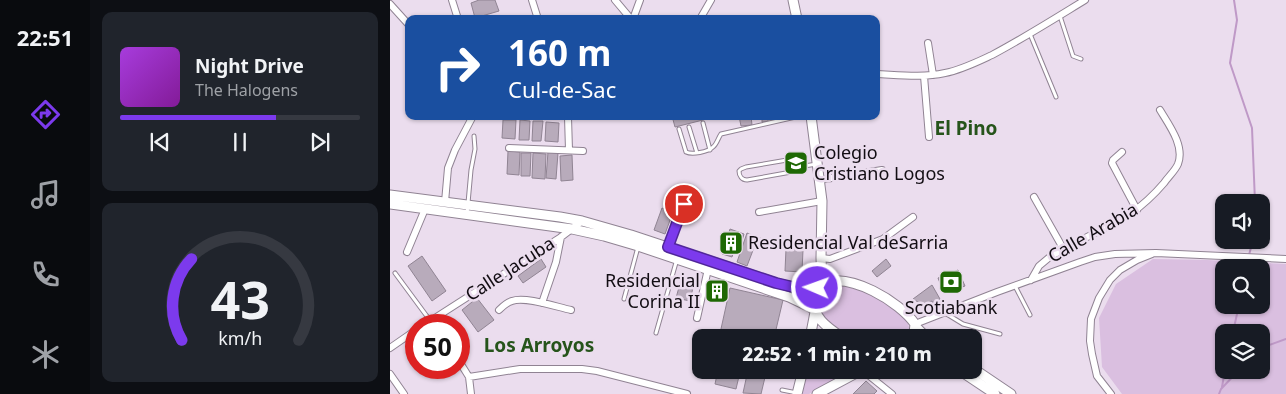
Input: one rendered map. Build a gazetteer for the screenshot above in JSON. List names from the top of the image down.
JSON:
{
  "streets": {
    "street": ["Calle Arabia", "Calle Jacuba"]
  },
  "districts": ["El Pino", "Los Arroyos"],
  "places": {
    "school or university": ["Colegio Cristiano Logos"],
    "building": ["Residencial Val deSarria", "Residencial Corina II"],
    "bank": ["Scotiabank"]
  },
  "page": {
    "tabs": "22:51",
    "turn": ["160 m", "Cul-de-Sac"],
    "song": ["Night Drive", "The Halogens"],
    "limit": "50",
    "trip": "22:52 · 1 min · 210 m",
    "gauge": ["43", "km/h"]
  }
}
